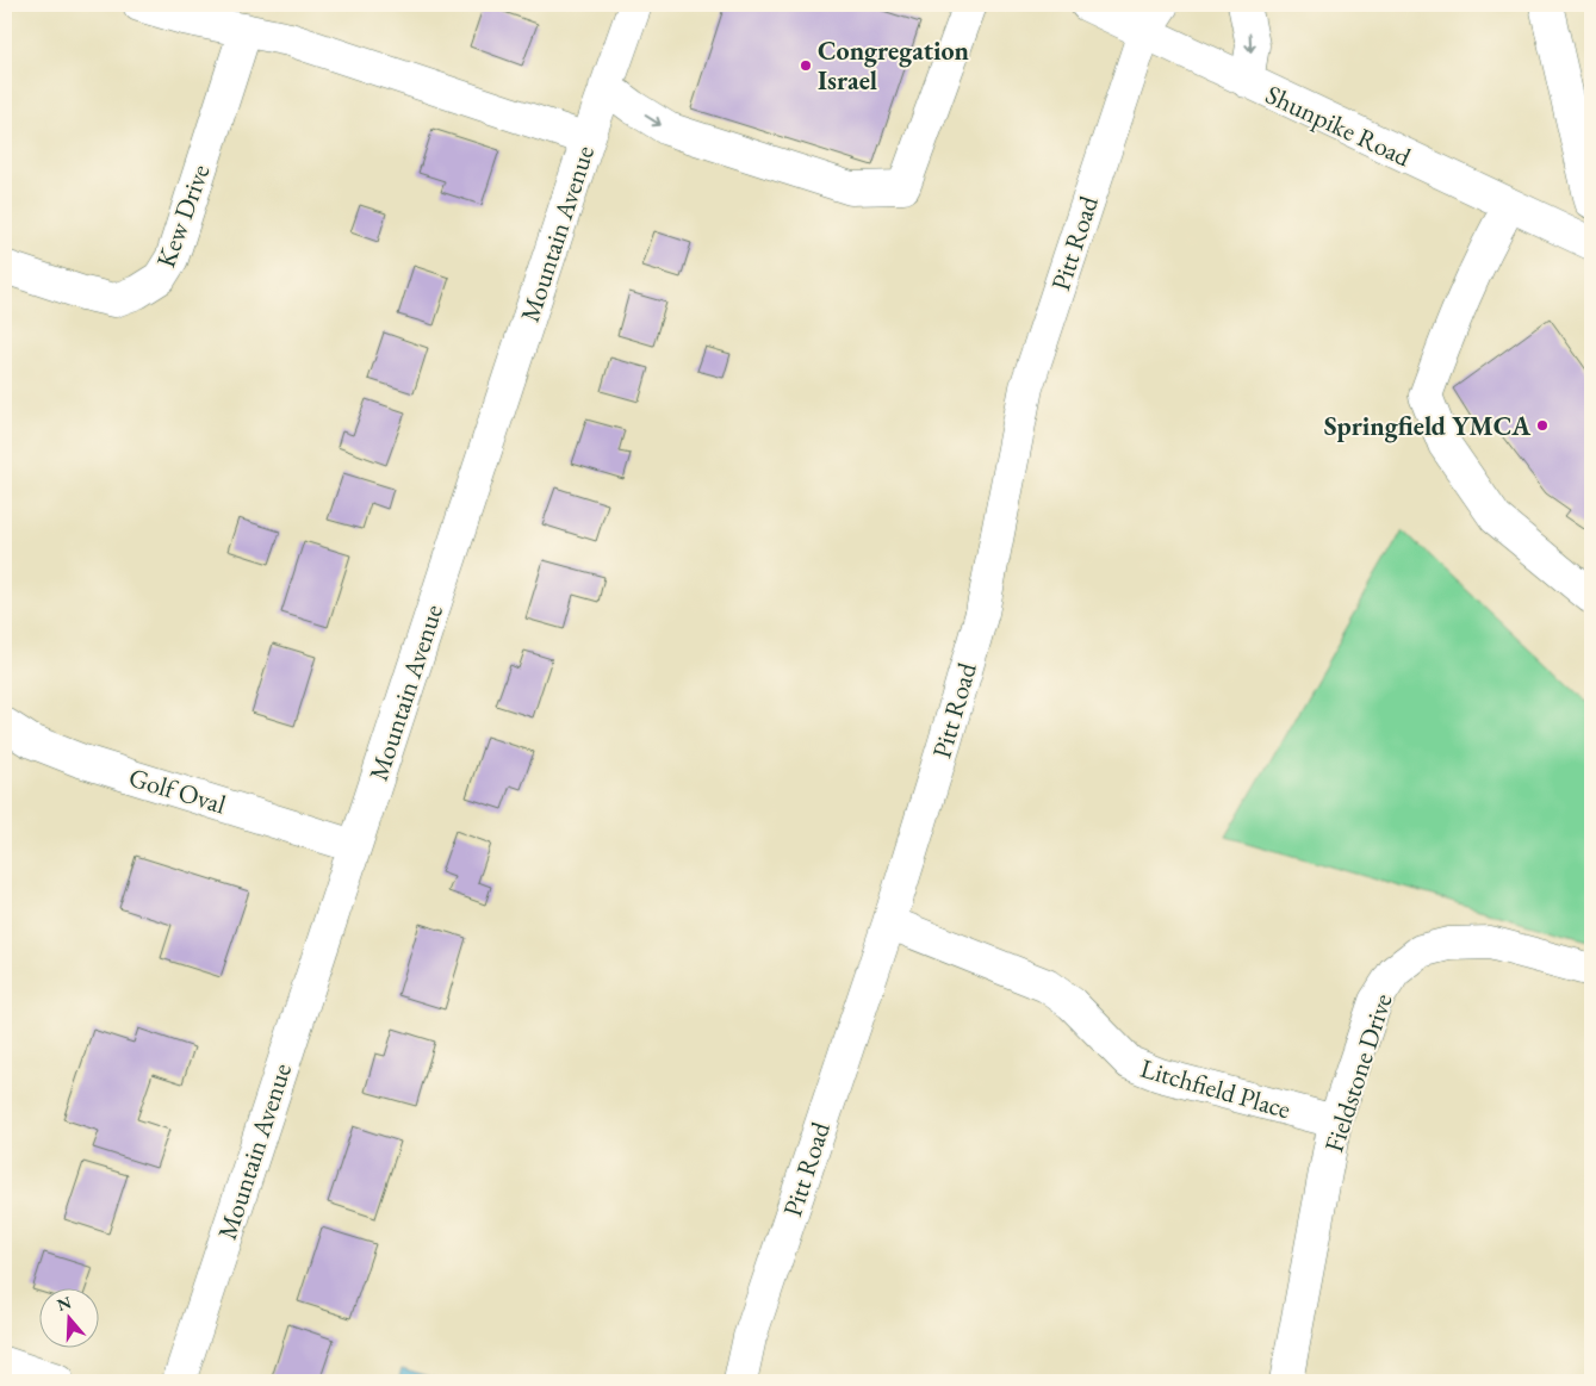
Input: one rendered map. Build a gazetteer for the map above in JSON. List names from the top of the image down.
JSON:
{
  "streets": {
    "street": [
      "Shunpike Road",
      "Kew Drive",
      "Mountain Avenue",
      "Pitt Road",
      "Golf Oval",
      "Fieldstone Drive",
      "Litchfield Place"
    ]
  },
  "crossings": [
    ["Shunpike Road", "Pitt Road"],
    ["Mountain Avenue", "Golf Oval"],
    ["Pitt Road", "Litchfield Place"],
    ["Fieldstone Drive", "Litchfield Place"]
  ],
  "places": ["Congregation Israel", "Springfield YMCA"],
  "north": "top"
}
